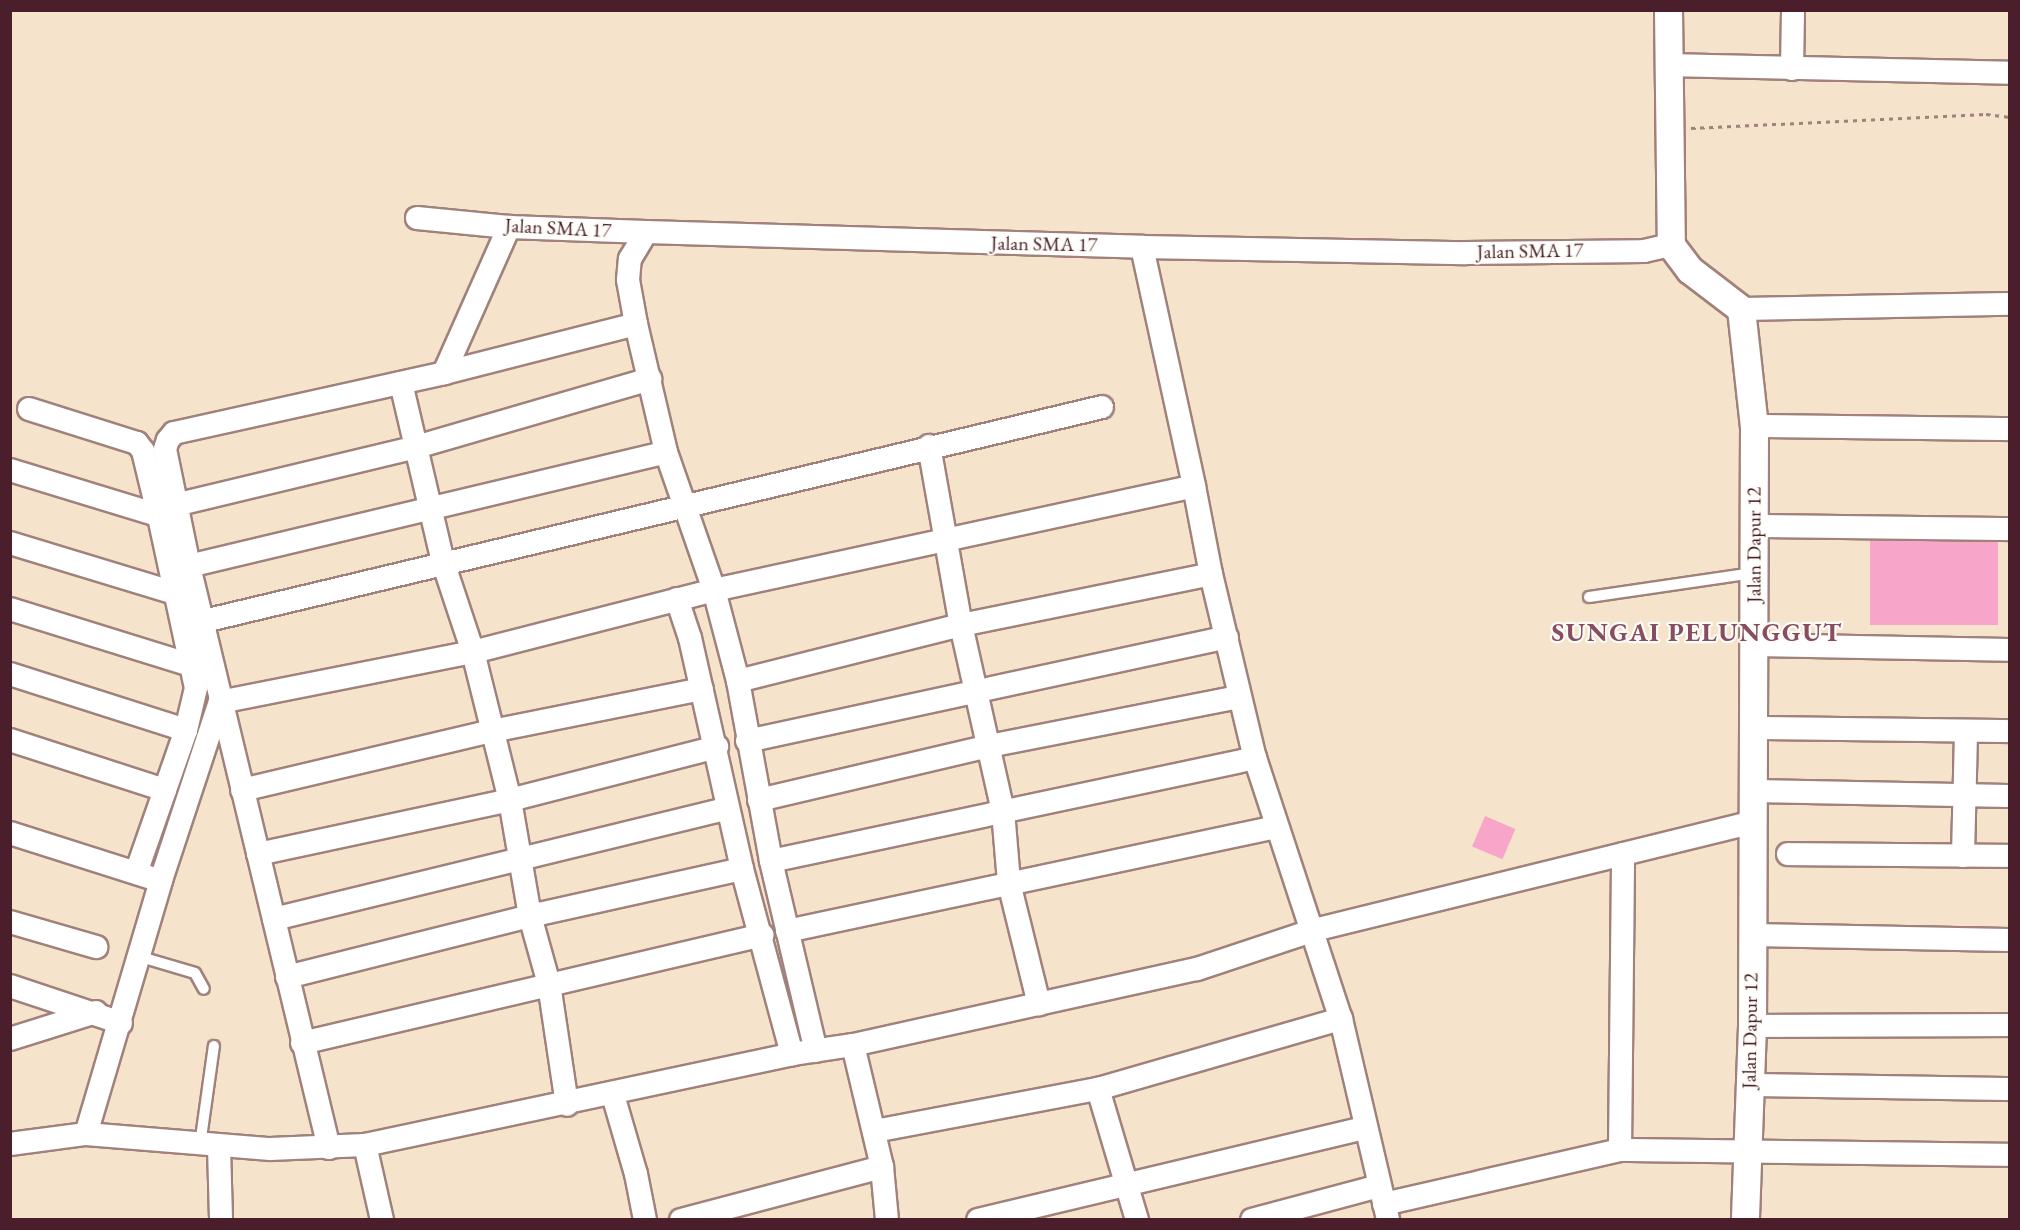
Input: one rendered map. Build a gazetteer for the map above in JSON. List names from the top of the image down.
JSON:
{
  "streets": {
    "street": ["Jalan SMA 17", "Jalan Dapur 12"]
  },
  "districts": ["SUNGAI PELUNGGUT"]
}
